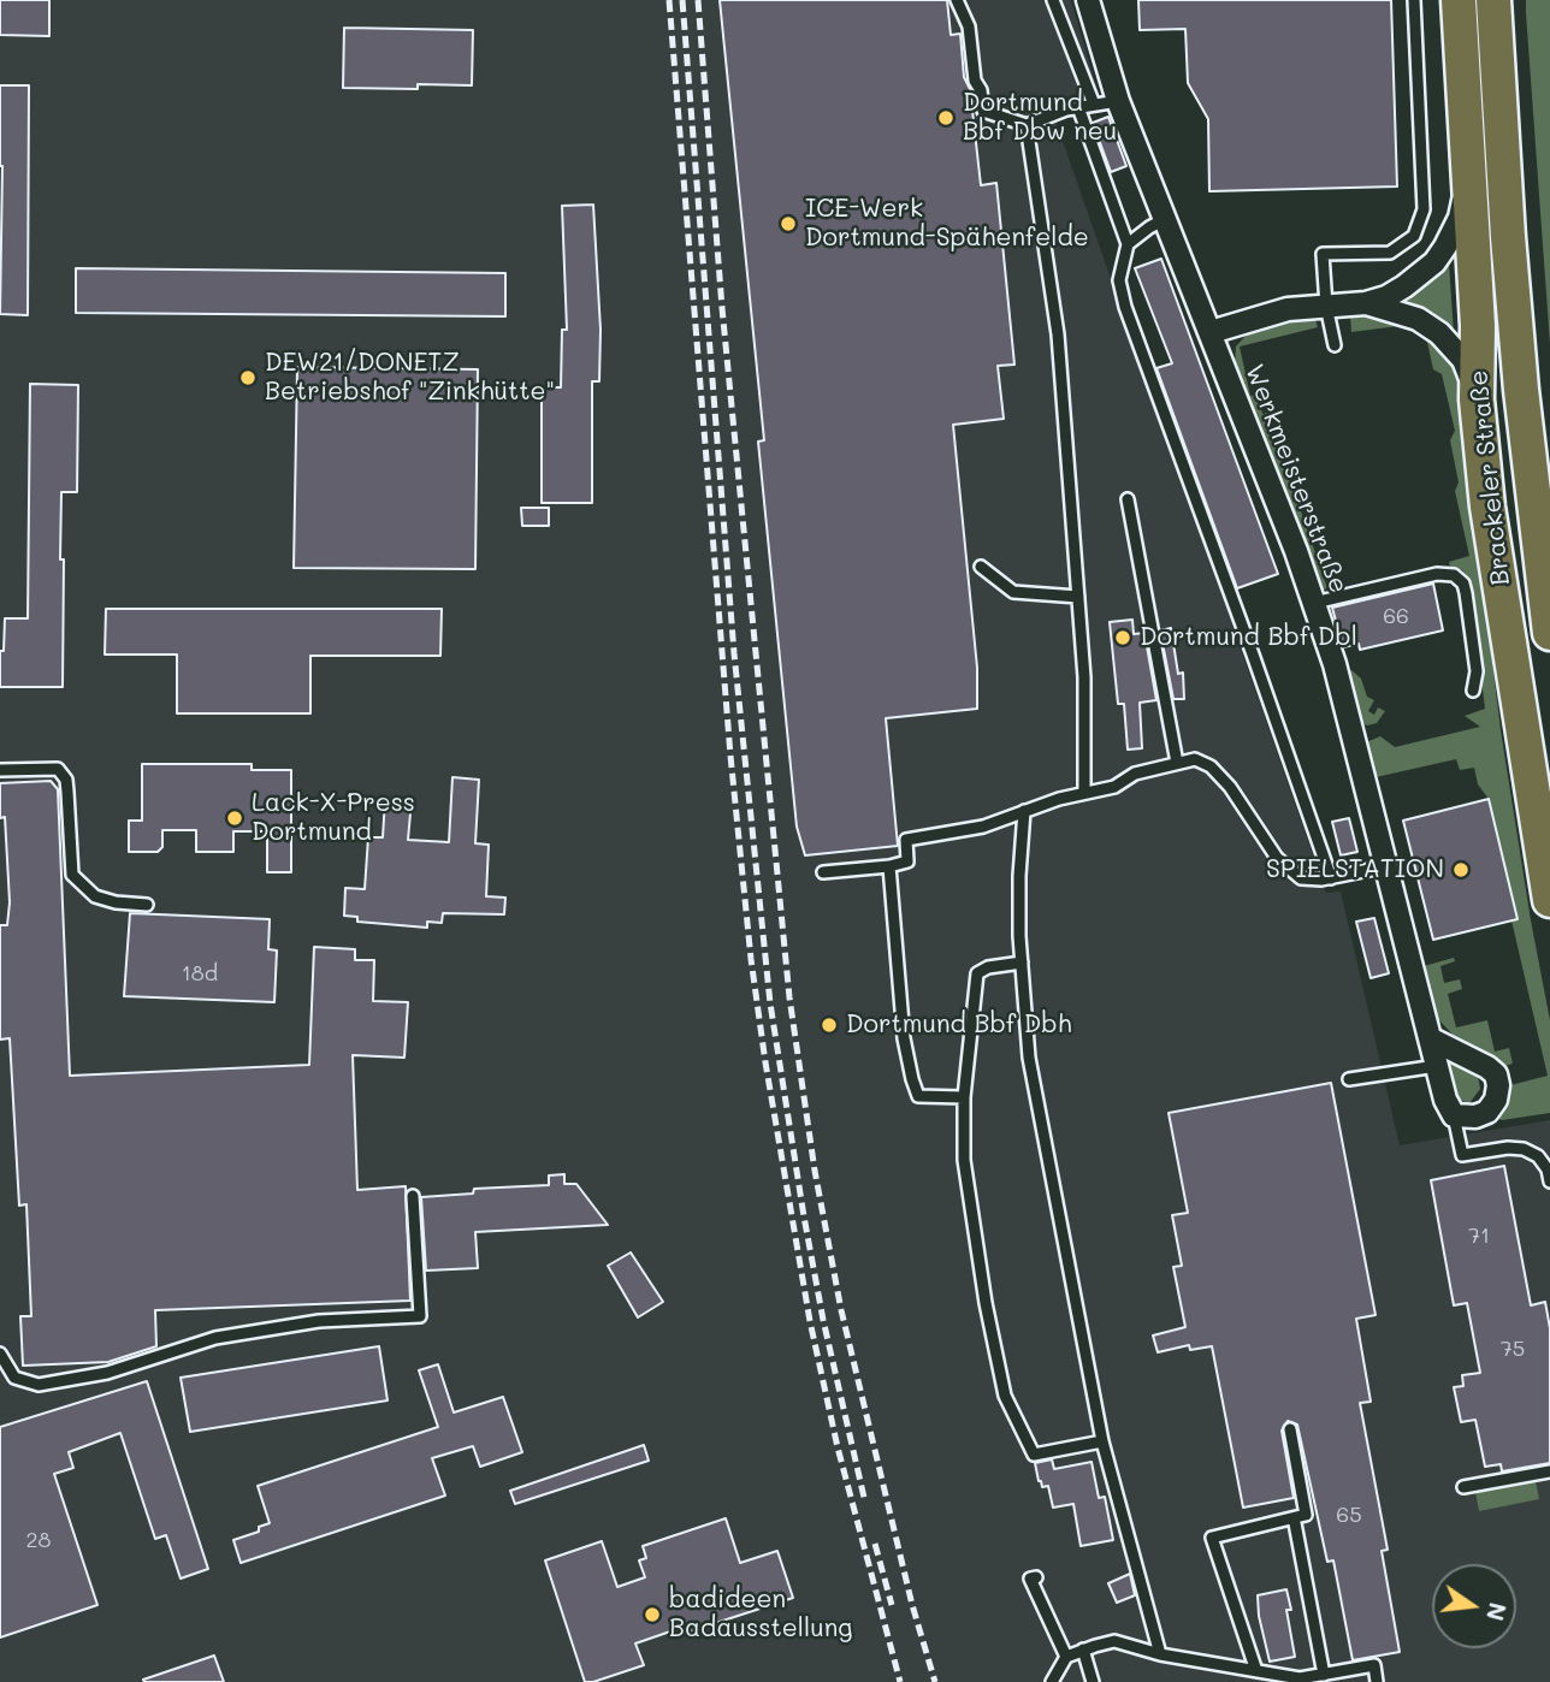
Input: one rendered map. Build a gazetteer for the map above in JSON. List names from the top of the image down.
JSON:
{
  "streets": {
    "highway": ["Brackeler Straße"],
    "street": ["Werkmeisterstraße"]
  },
  "places": [
    "Dortmund Bbf Dbw neu",
    "ICE-Werk Dortmund-Spähenfelde",
    "DEW21/DONETZ Betriebshof \"Zinkhütte\"",
    "Dortmund Bbf Dbl",
    "Lack-X-Press Dortmund",
    "SPIELSTATION",
    "Dortmund Bbf Dbh",
    "badideen Badausstellung"
  ],
  "house_numbers": [
    "66",
    "18d",
    "71",
    "75",
    "65",
    "28"
  ],
  "north": "right"
}
